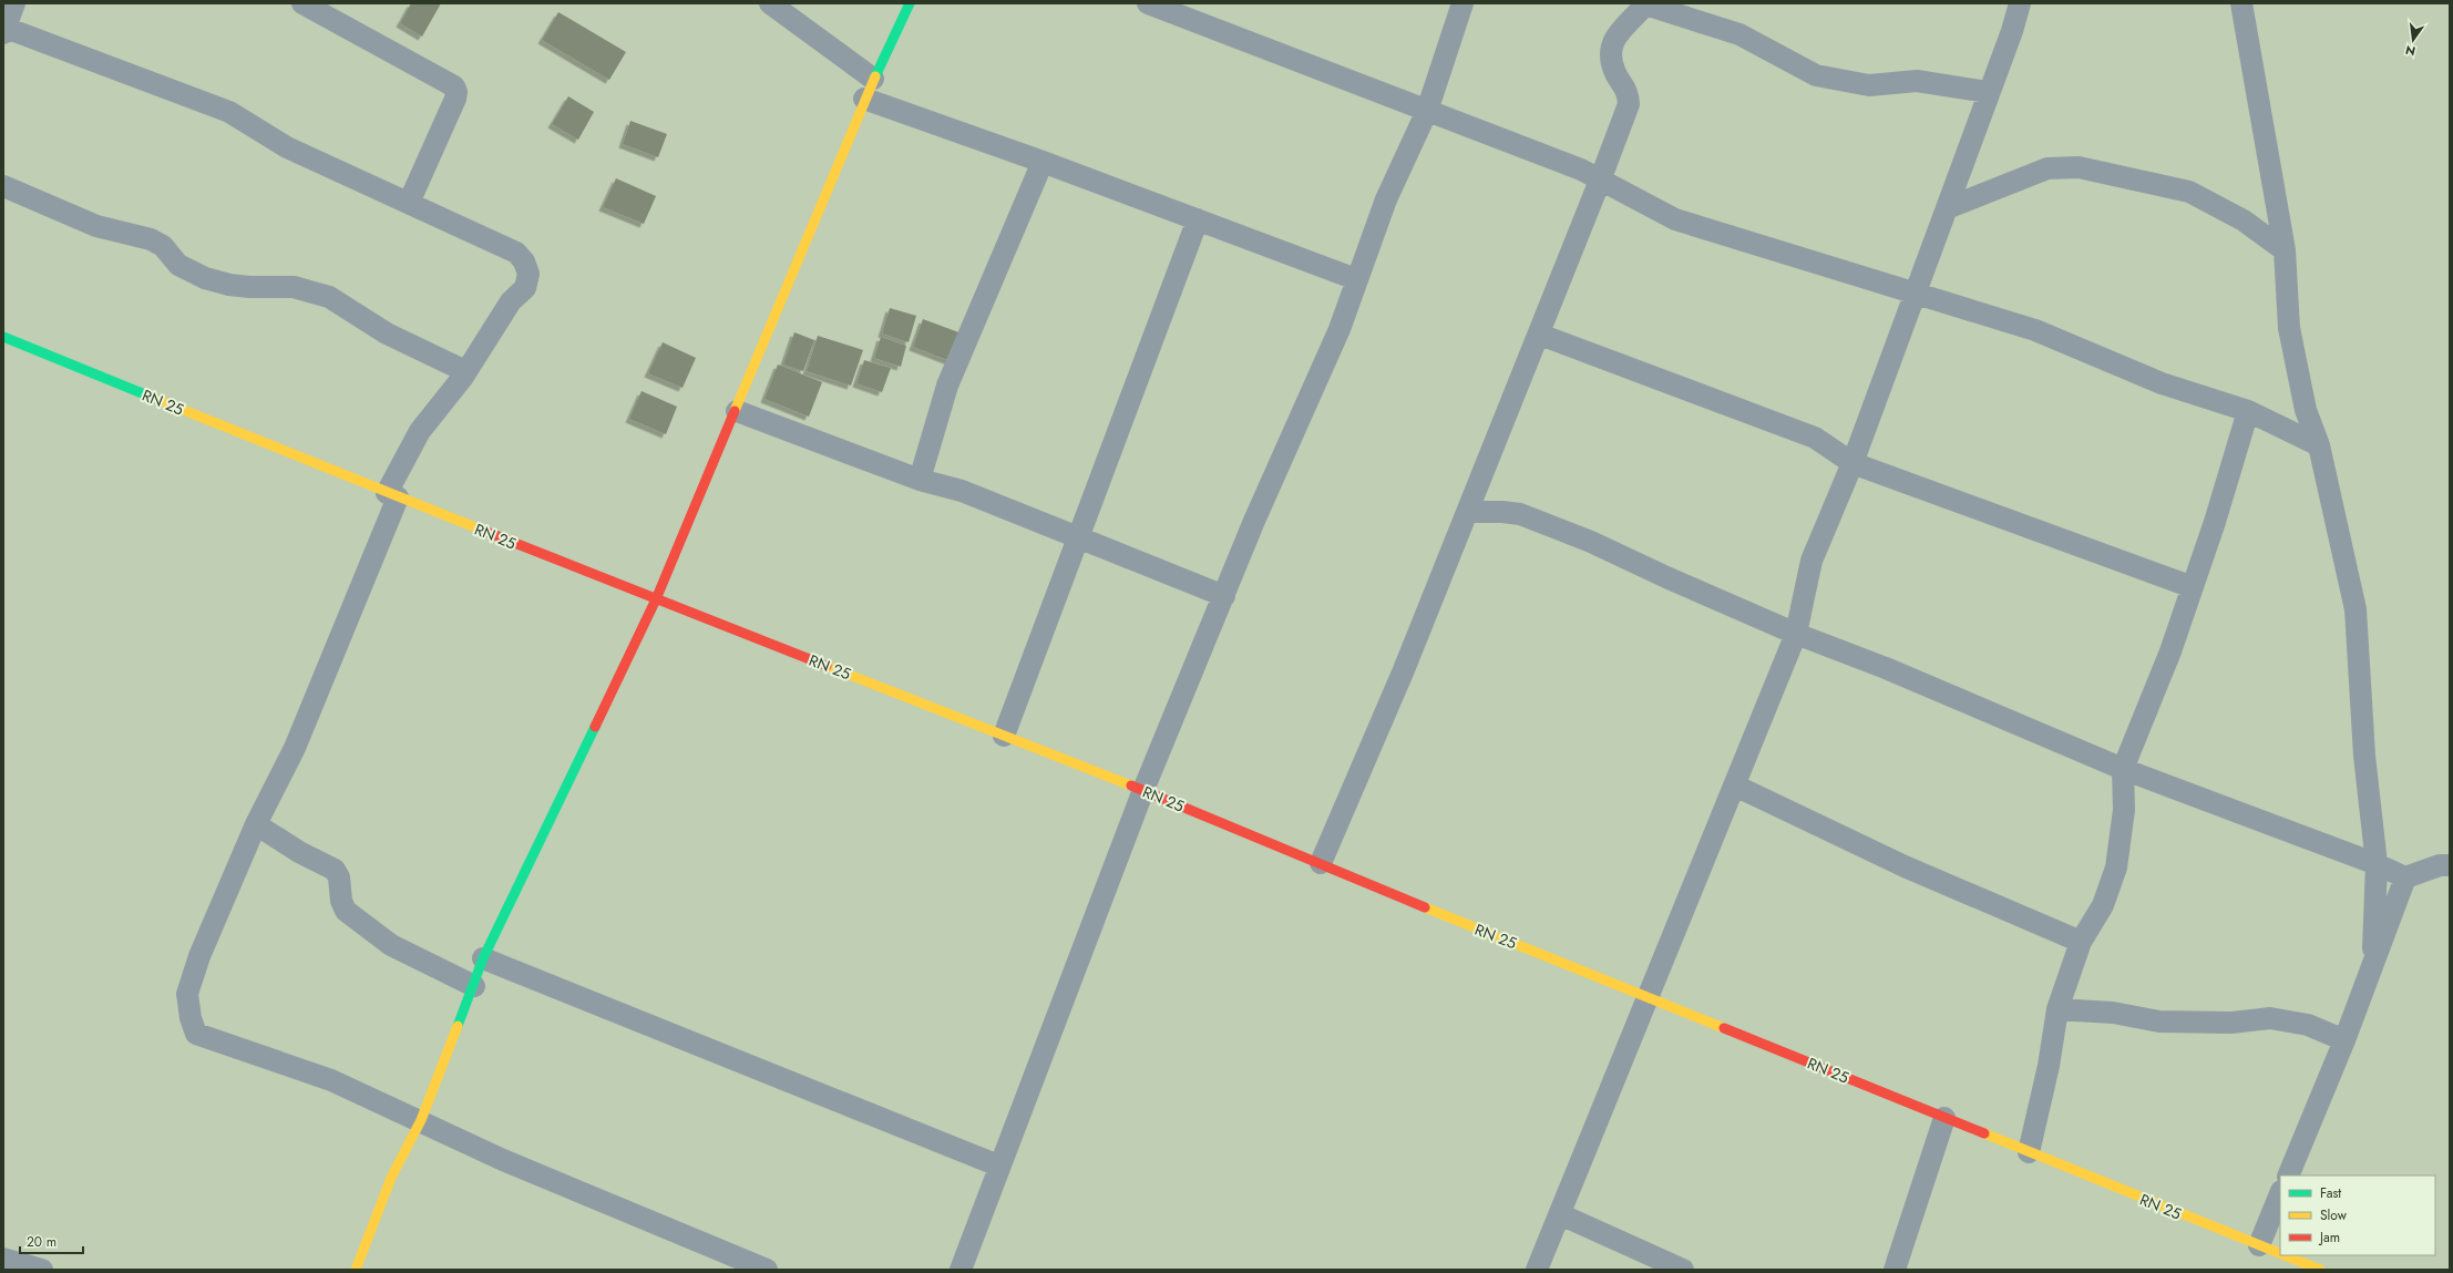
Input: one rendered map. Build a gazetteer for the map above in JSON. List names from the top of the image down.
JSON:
{
  "streets": {
    "main road": ["RN 25"]
  },
  "legend": ["Fast", "Slow", "Jam"],
  "scale_bar": "20 m",
  "north": "bottom"
}
